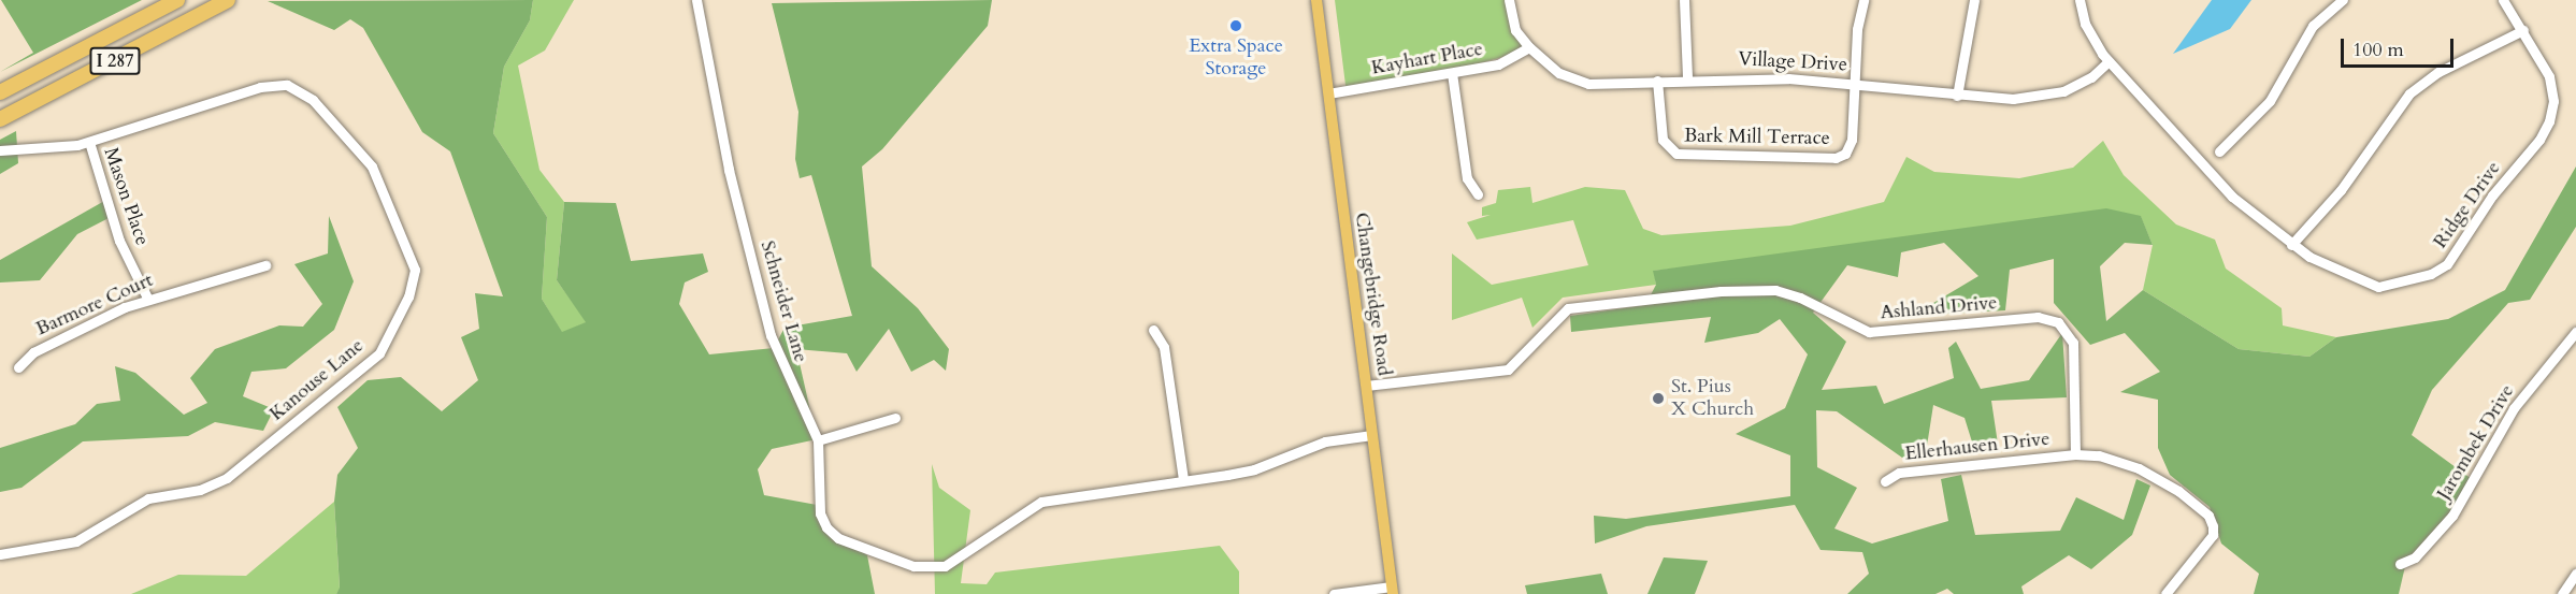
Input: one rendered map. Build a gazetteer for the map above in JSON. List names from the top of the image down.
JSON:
{
  "streets": {
    "highway": ["I 287"],
    "main road": ["Changebridge Road"],
    "street": [
      "Kayhart Place",
      "Village Drive",
      "Bark Mill Terrace",
      "Mason Place",
      "Ridge Drive",
      "Schneider Lane",
      "Barmore Court",
      "Ashland Drive",
      "Kanouse Lane",
      "Jarombek Drive",
      "Ellerhausen Drive"
    ]
  },
  "crossings": [
    ["Kayhart Place", "Village Drive"],
    ["Kayhart Place", "Changebridge Road"],
    ["Village Drive", "Bark Mill Terrace"],
    ["Village Drive", "Ridge Drive"],
    ["Mason Place", "Barmore Court"],
    ["Mason Place", "Kanouse Lane"],
    ["Changebridge Road", "Schneider Lane"],
    ["Changebridge Road", "Ashland Drive"],
    ["Ashland Drive", "Ellerhausen Drive"]
  ],
  "places": ["Extra Space Storage", "St. Pius X Church"],
  "scale_bar": "100 m"
}
